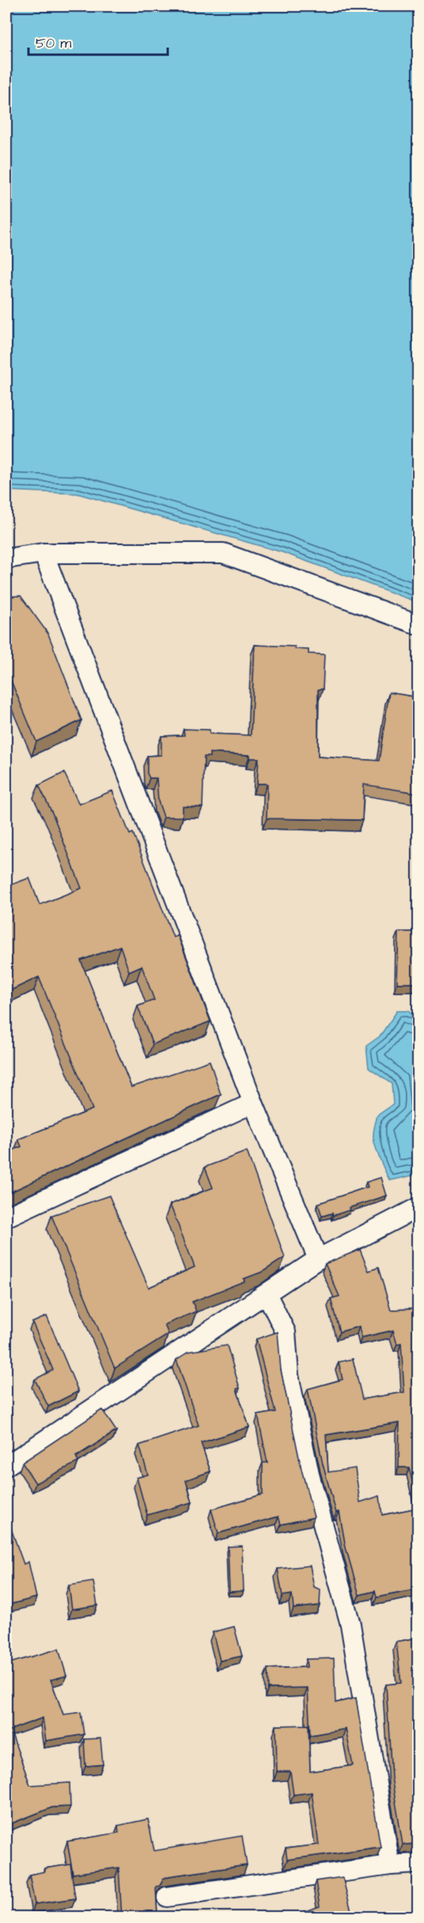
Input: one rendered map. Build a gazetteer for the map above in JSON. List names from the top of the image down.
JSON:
{
  "scale_bar": "50 m"
}
